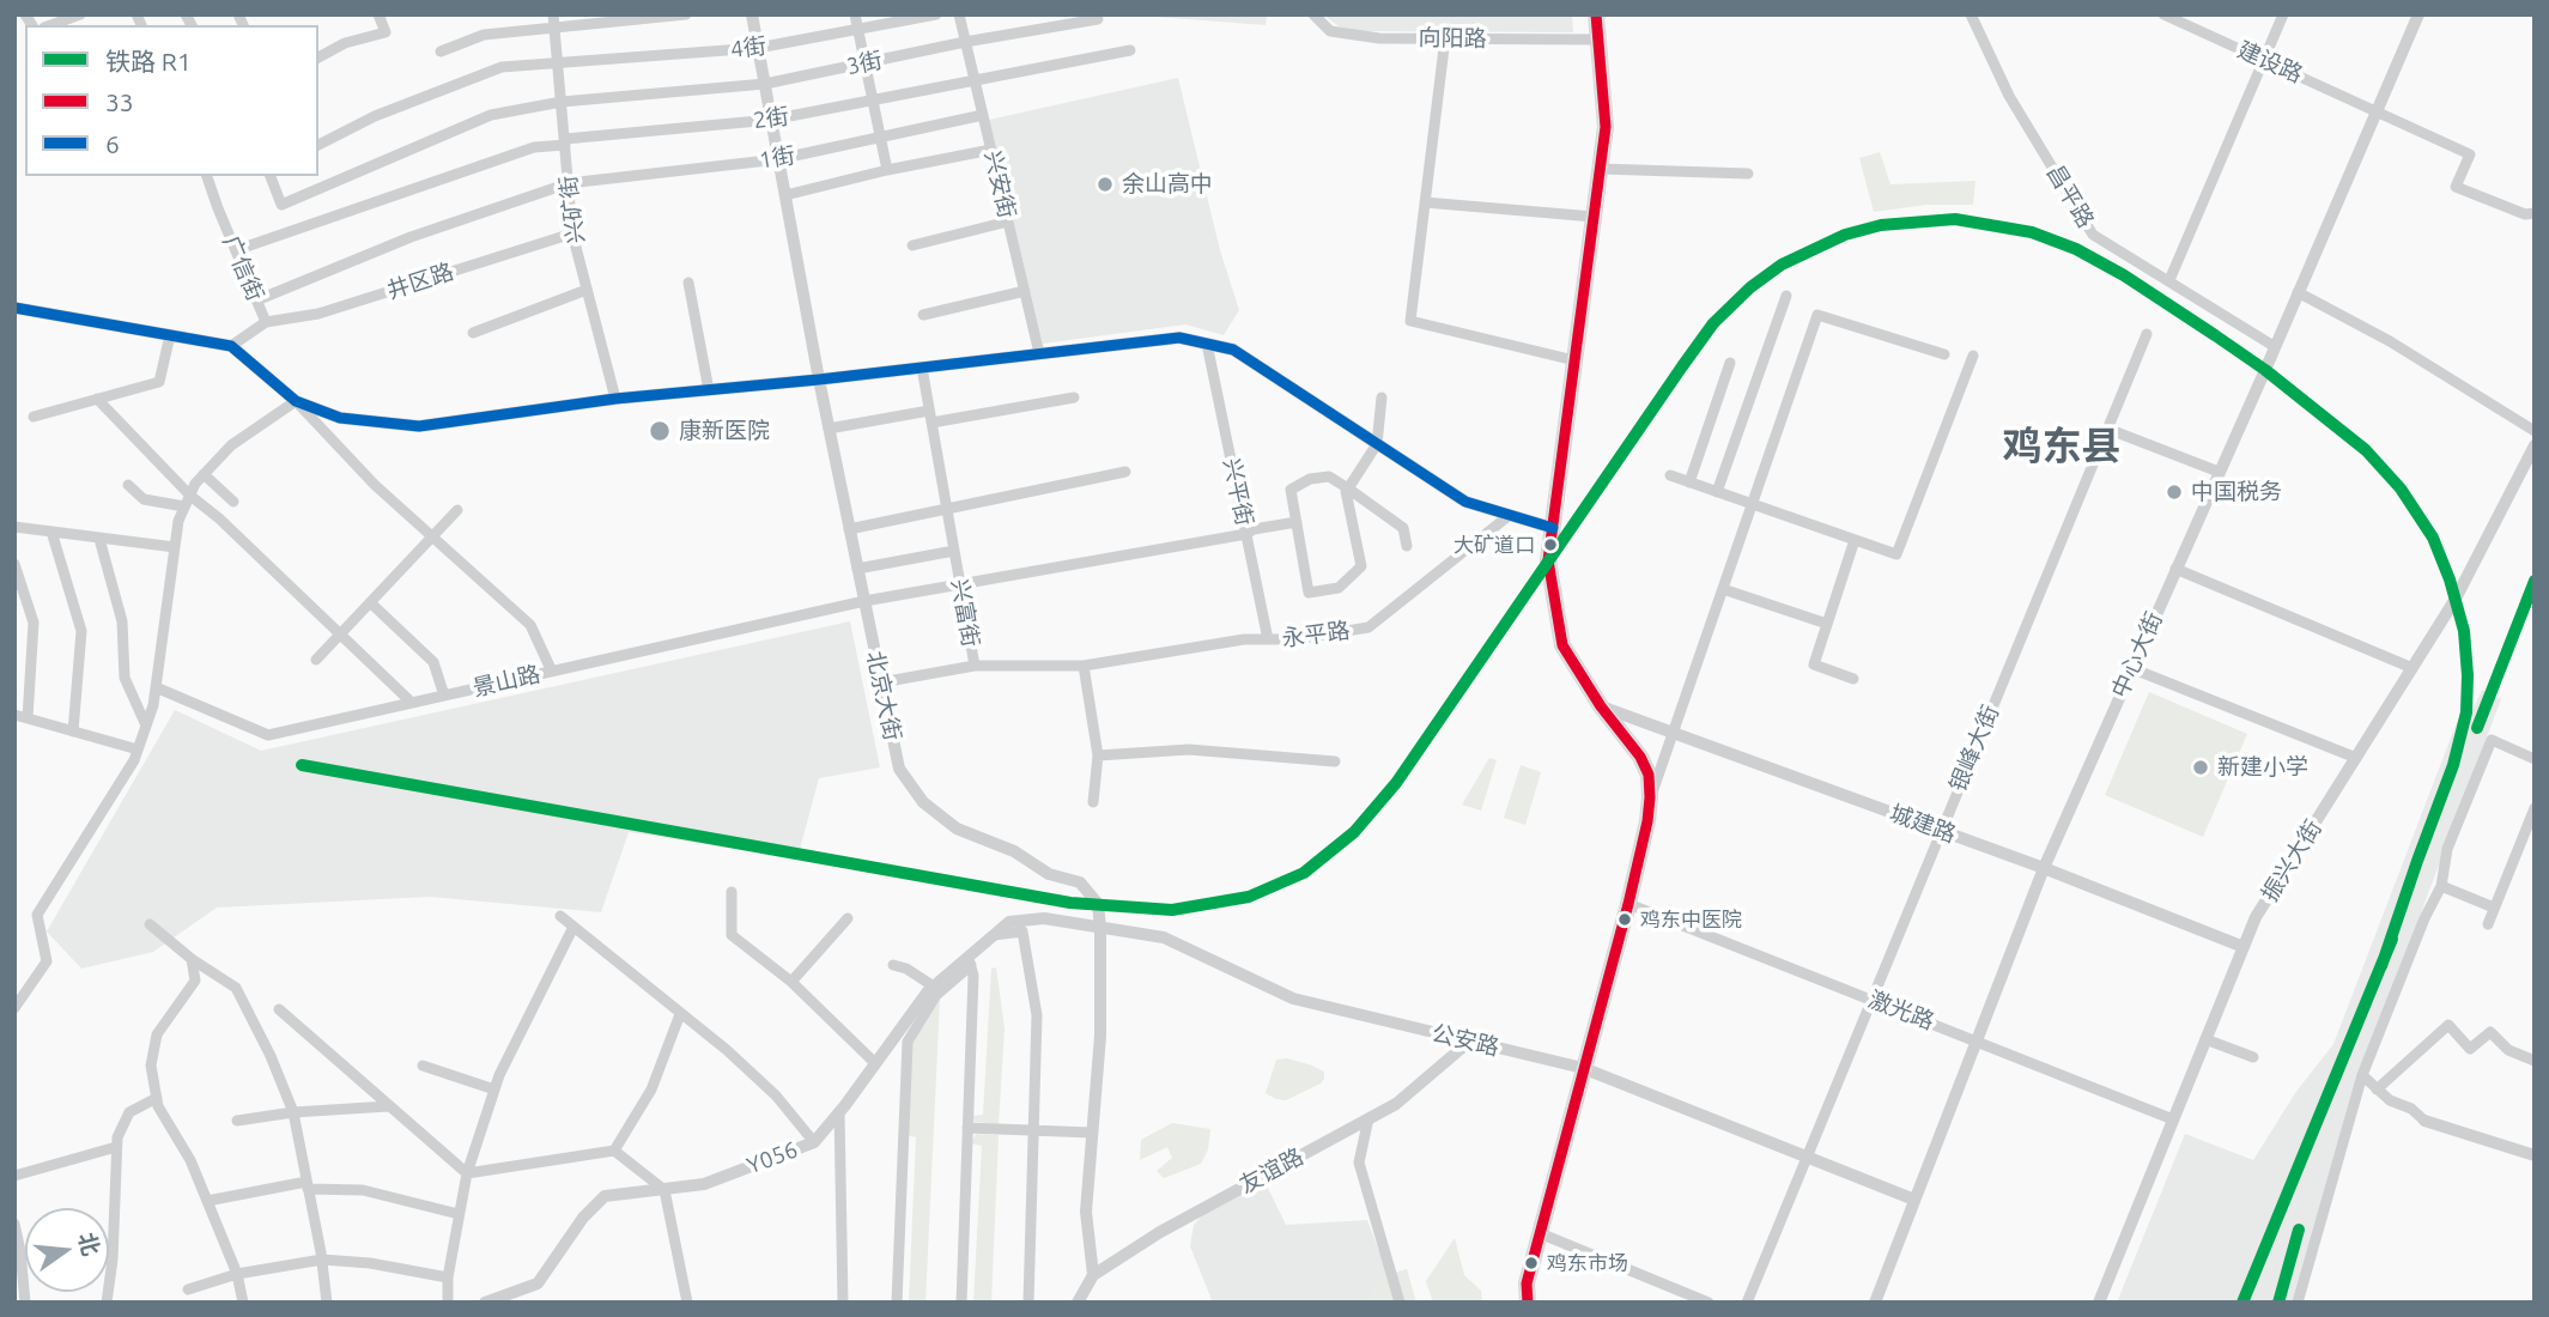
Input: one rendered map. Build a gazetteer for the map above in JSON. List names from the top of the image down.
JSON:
{
  "streets": {
    "street": [
      "向阳路",
      "4街",
      "建设路",
      "3街",
      "2街",
      "1街",
      "兴安街",
      "昌平路",
      "兴矿街",
      "广信街",
      "井区路",
      "兴平街",
      "兴富街",
      "永平路",
      "中心大街",
      "景山路",
      "北京大街",
      "银峰大街",
      "城建路",
      "振兴大街",
      "激光路",
      "公安路",
      "Y056",
      "友谊路"
    ]
  },
  "crossings": [
    ["4街", "兴矿街"],
    ["4街", "北京大街"],
    ["建设路", "中心大街"],
    ["3街", "兴安街"],
    ["3街", "兴矿街"],
    ["3街", "北京大街"],
    ["2街", "兴安街"],
    ["2街", "兴矿街"],
    ["2街", "广信街"],
    ["2街", "北京大街"],
    ["1街", "兴安街"],
    ["1街", "兴矿街"],
    ["1街", "广信街"],
    ["1街", "北京大街"],
    ["昌平路", "中心大街"],
    ["兴矿街", "井区路"],
    ["广信街", "井区路"],
    ["兴平街", "永平路"],
    ["兴平街", "景山路"],
    ["兴富街", "永平路"],
    ["兴富街", "景山路"],
    ["中心大街", "城建路"],
    ["中心大街", "激光路"],
    ["中心大街", "公安路"],
    ["景山路", "北京大街"],
    ["北京大街", "公安路"],
    ["北京大街", "友谊路"],
    ["银峰大街", "城建路"],
    ["银峰大街", "激光路"],
    ["银峰大街", "公安路"],
    ["城建路", "振兴大街"],
    ["振兴大街", "激光路"],
    ["公安路", "Y056"],
    ["公安路", "友谊路"]
  ],
  "districts": ["鸡东县"],
  "places": [
    "余山高中",
    "康新医院",
    "中国税务",
    "大矿道口",
    "新建小学",
    "鸡东中医院",
    "鸡东市场"
  ],
  "lines": ["transit line 33", "rail line R1", "transit line 6"],
  "legend": ["铁路 R1", "33", "6"],
  "north": "right"
}
